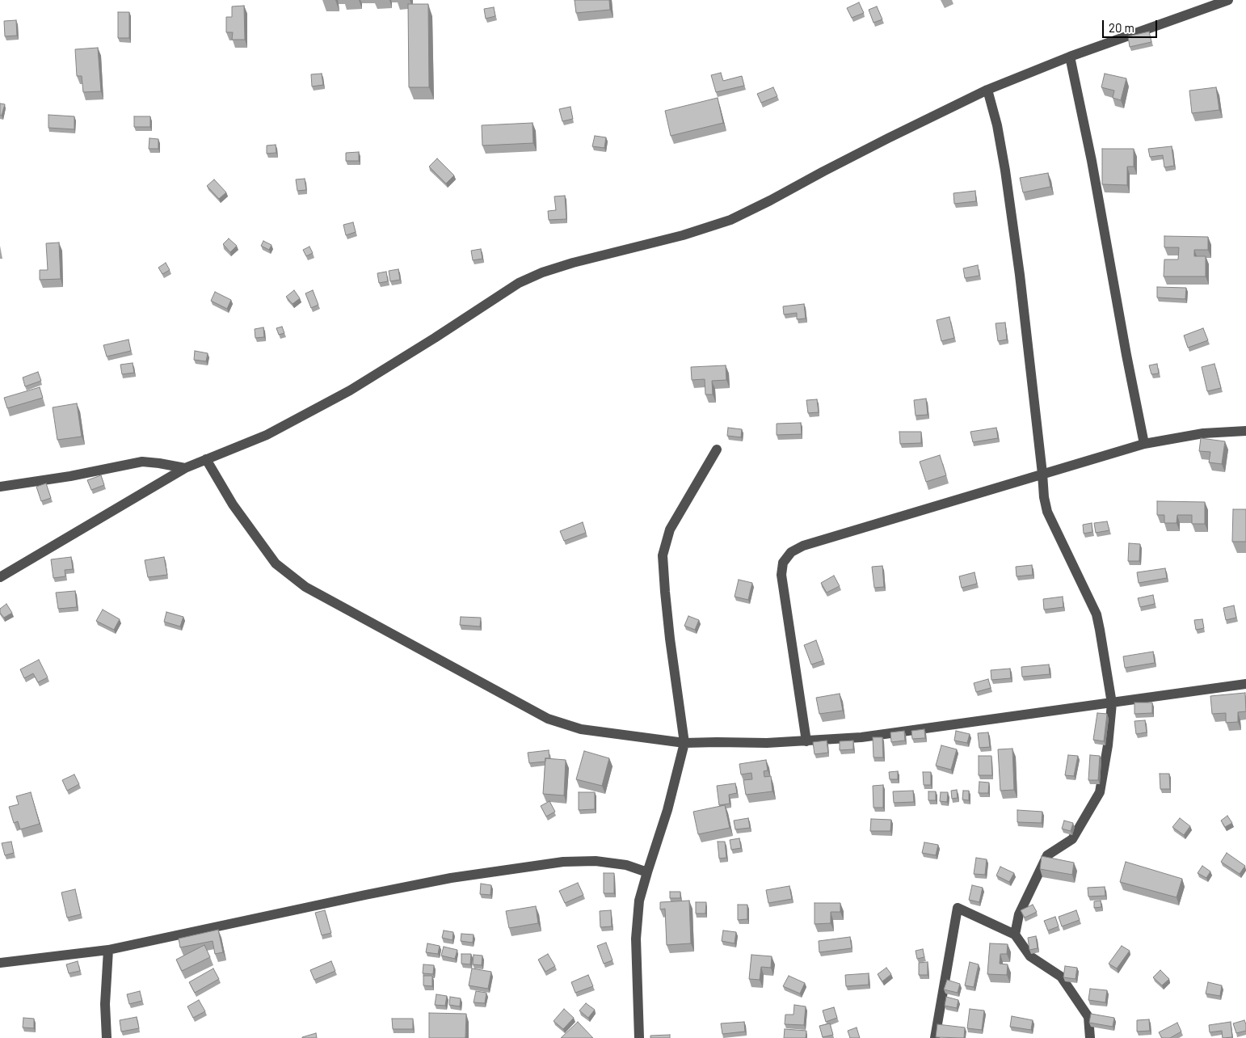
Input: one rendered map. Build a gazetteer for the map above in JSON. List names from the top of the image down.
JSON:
{
  "scale_bar": "20 m"
}
